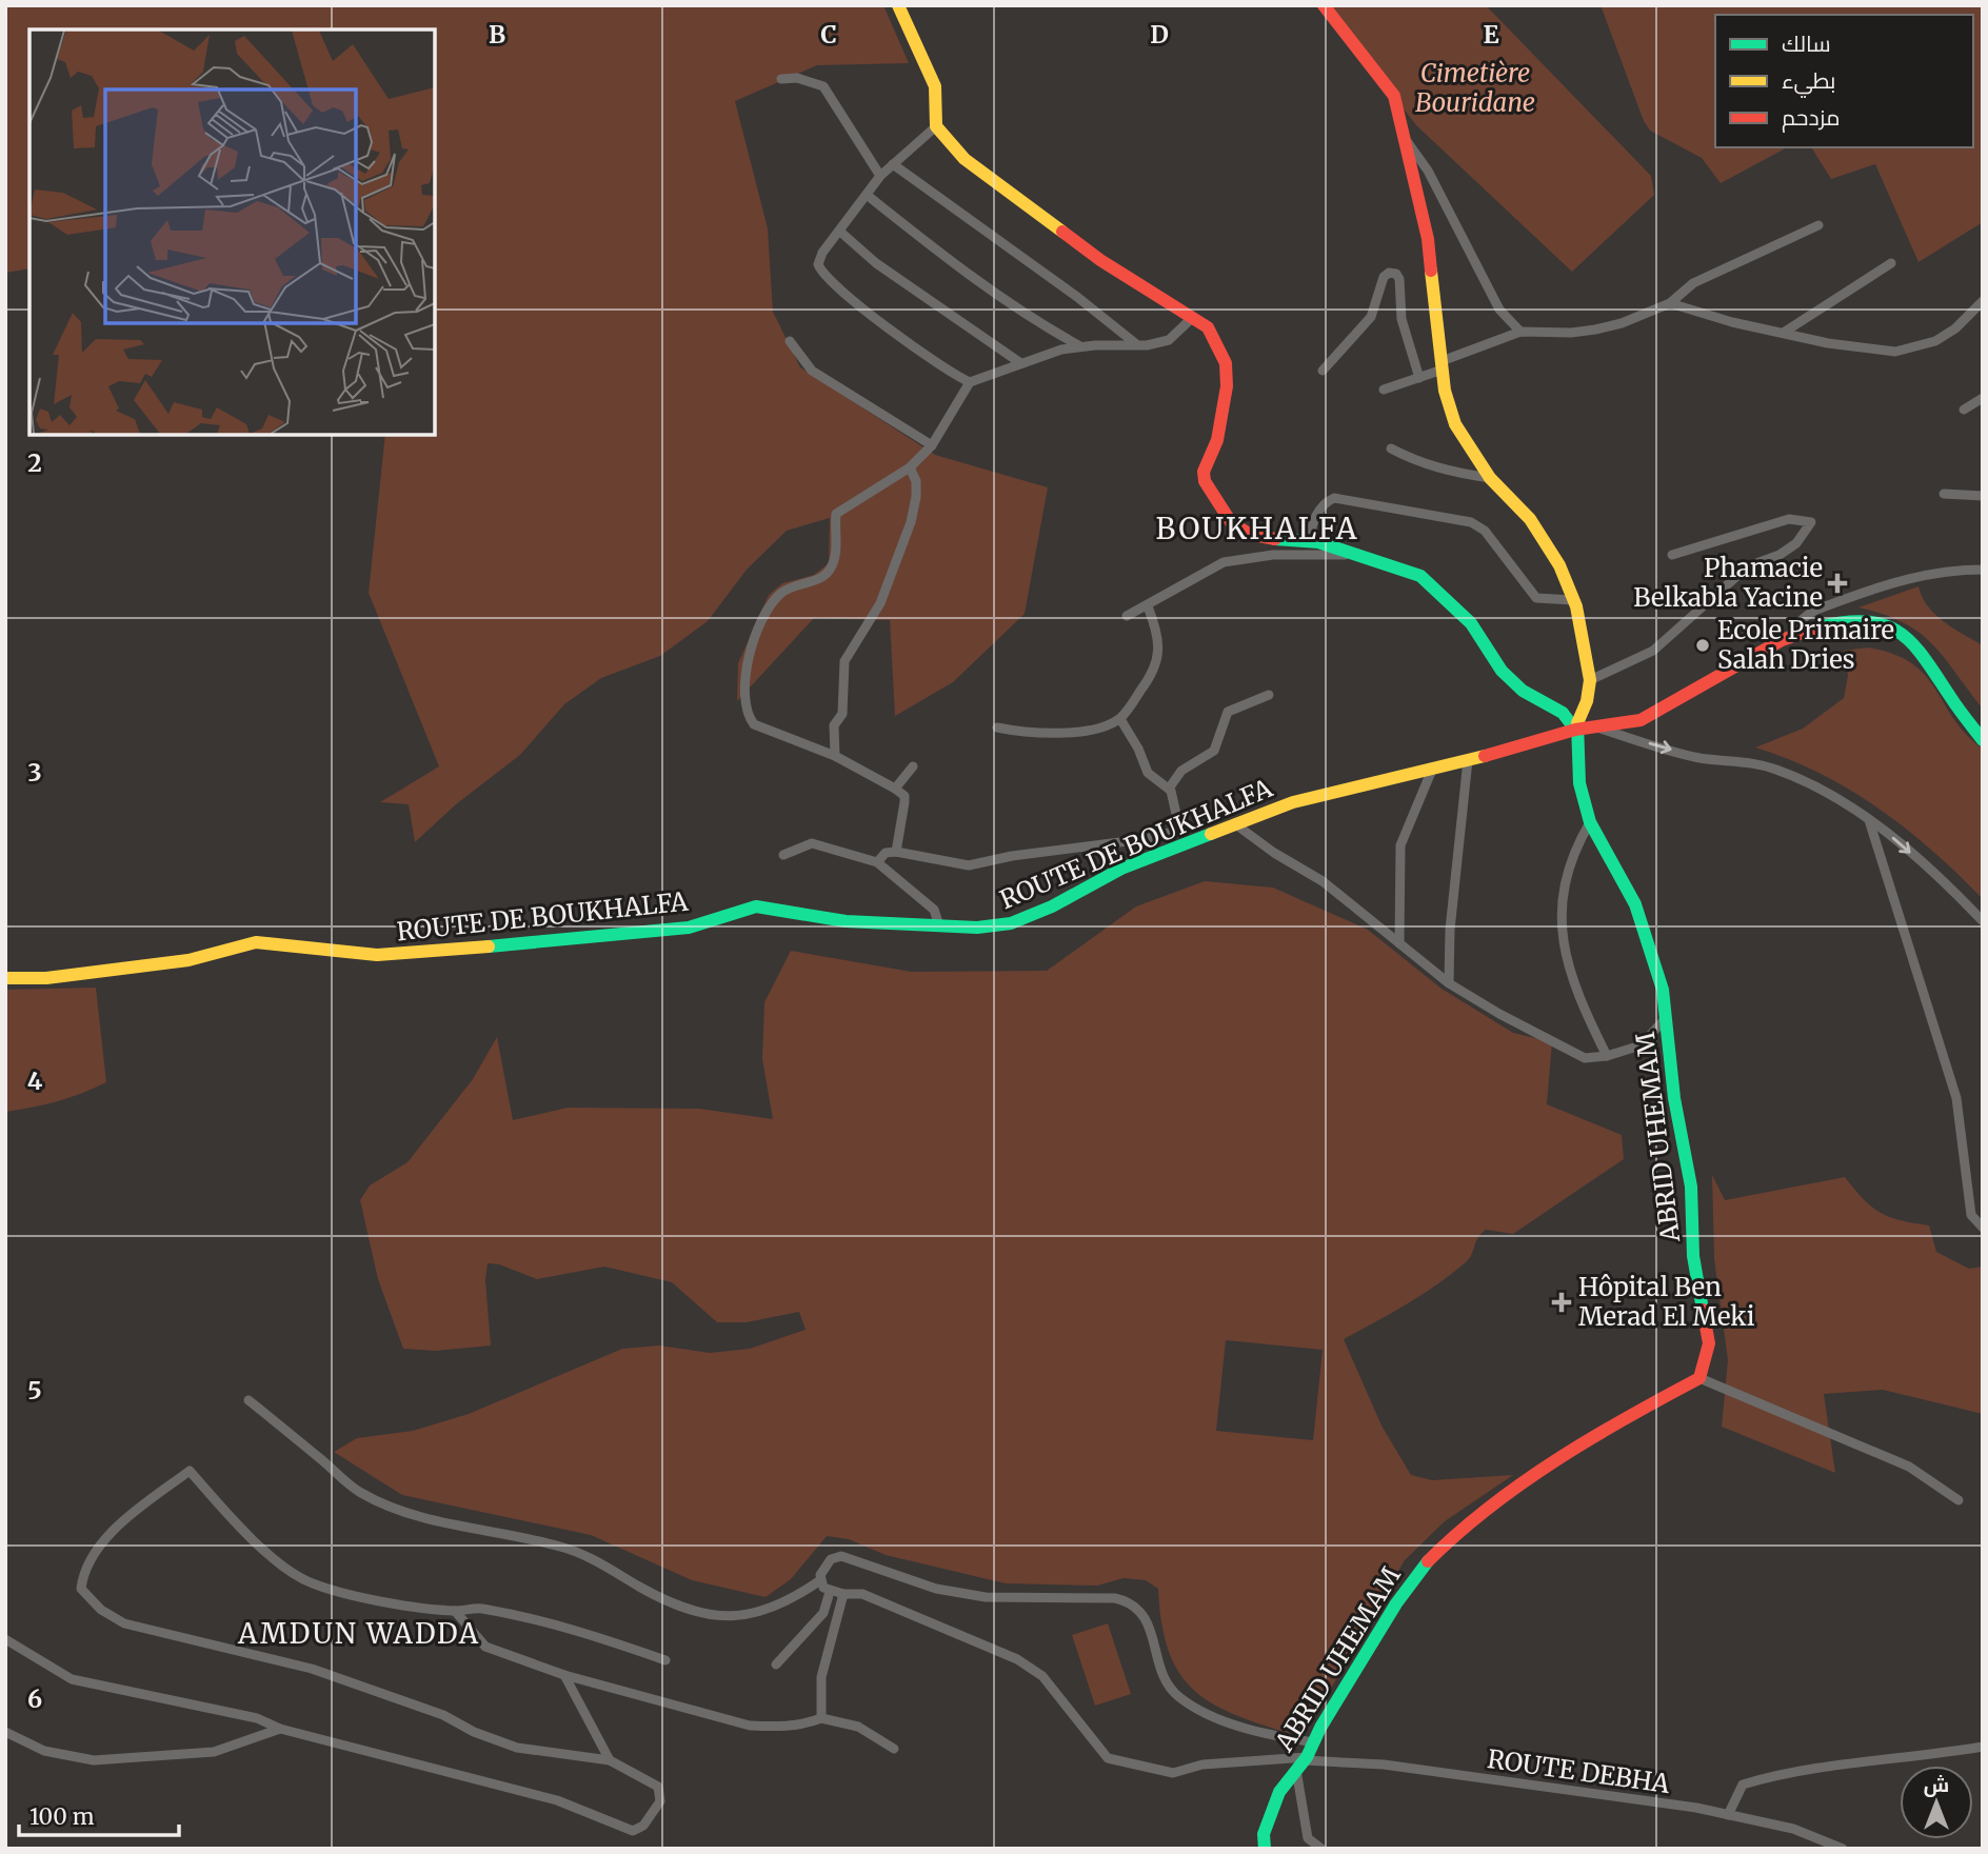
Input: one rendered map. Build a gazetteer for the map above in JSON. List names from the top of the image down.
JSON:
{
  "streets": {
    "street": ["ROUTE DE BOUKHALFA", "ABRID UHEMAM", "ROUTE DEBHA"]
  },
  "crossings": [
    ["ROUTE DE BOUKHALFA", "ABRID UHEMAM"],
    ["ABRID UHEMAM", "ROUTE DEBHA"]
  ],
  "districts": ["BOUKHALFA", "AMDUN WADDA"],
  "parks": ["Cimetière Bouridane"],
  "places": {
    "health": ["Phamacie Belkabla Yacine", "Hôpital Ben Merad El Meki"],
    "other": ["Ecole Primaire Salah Dries"]
  },
  "legend": ["سالك", "بطيء", "مزدحم"],
  "scale_bar": "100 m",
  "north": "top",
  "grid": {
    "columns": [
      "B",
      "C",
      "D",
      "E"
    ],
    "rows": [
      "2",
      "3",
      "4",
      "5",
      "6"
    ]
  }
}
